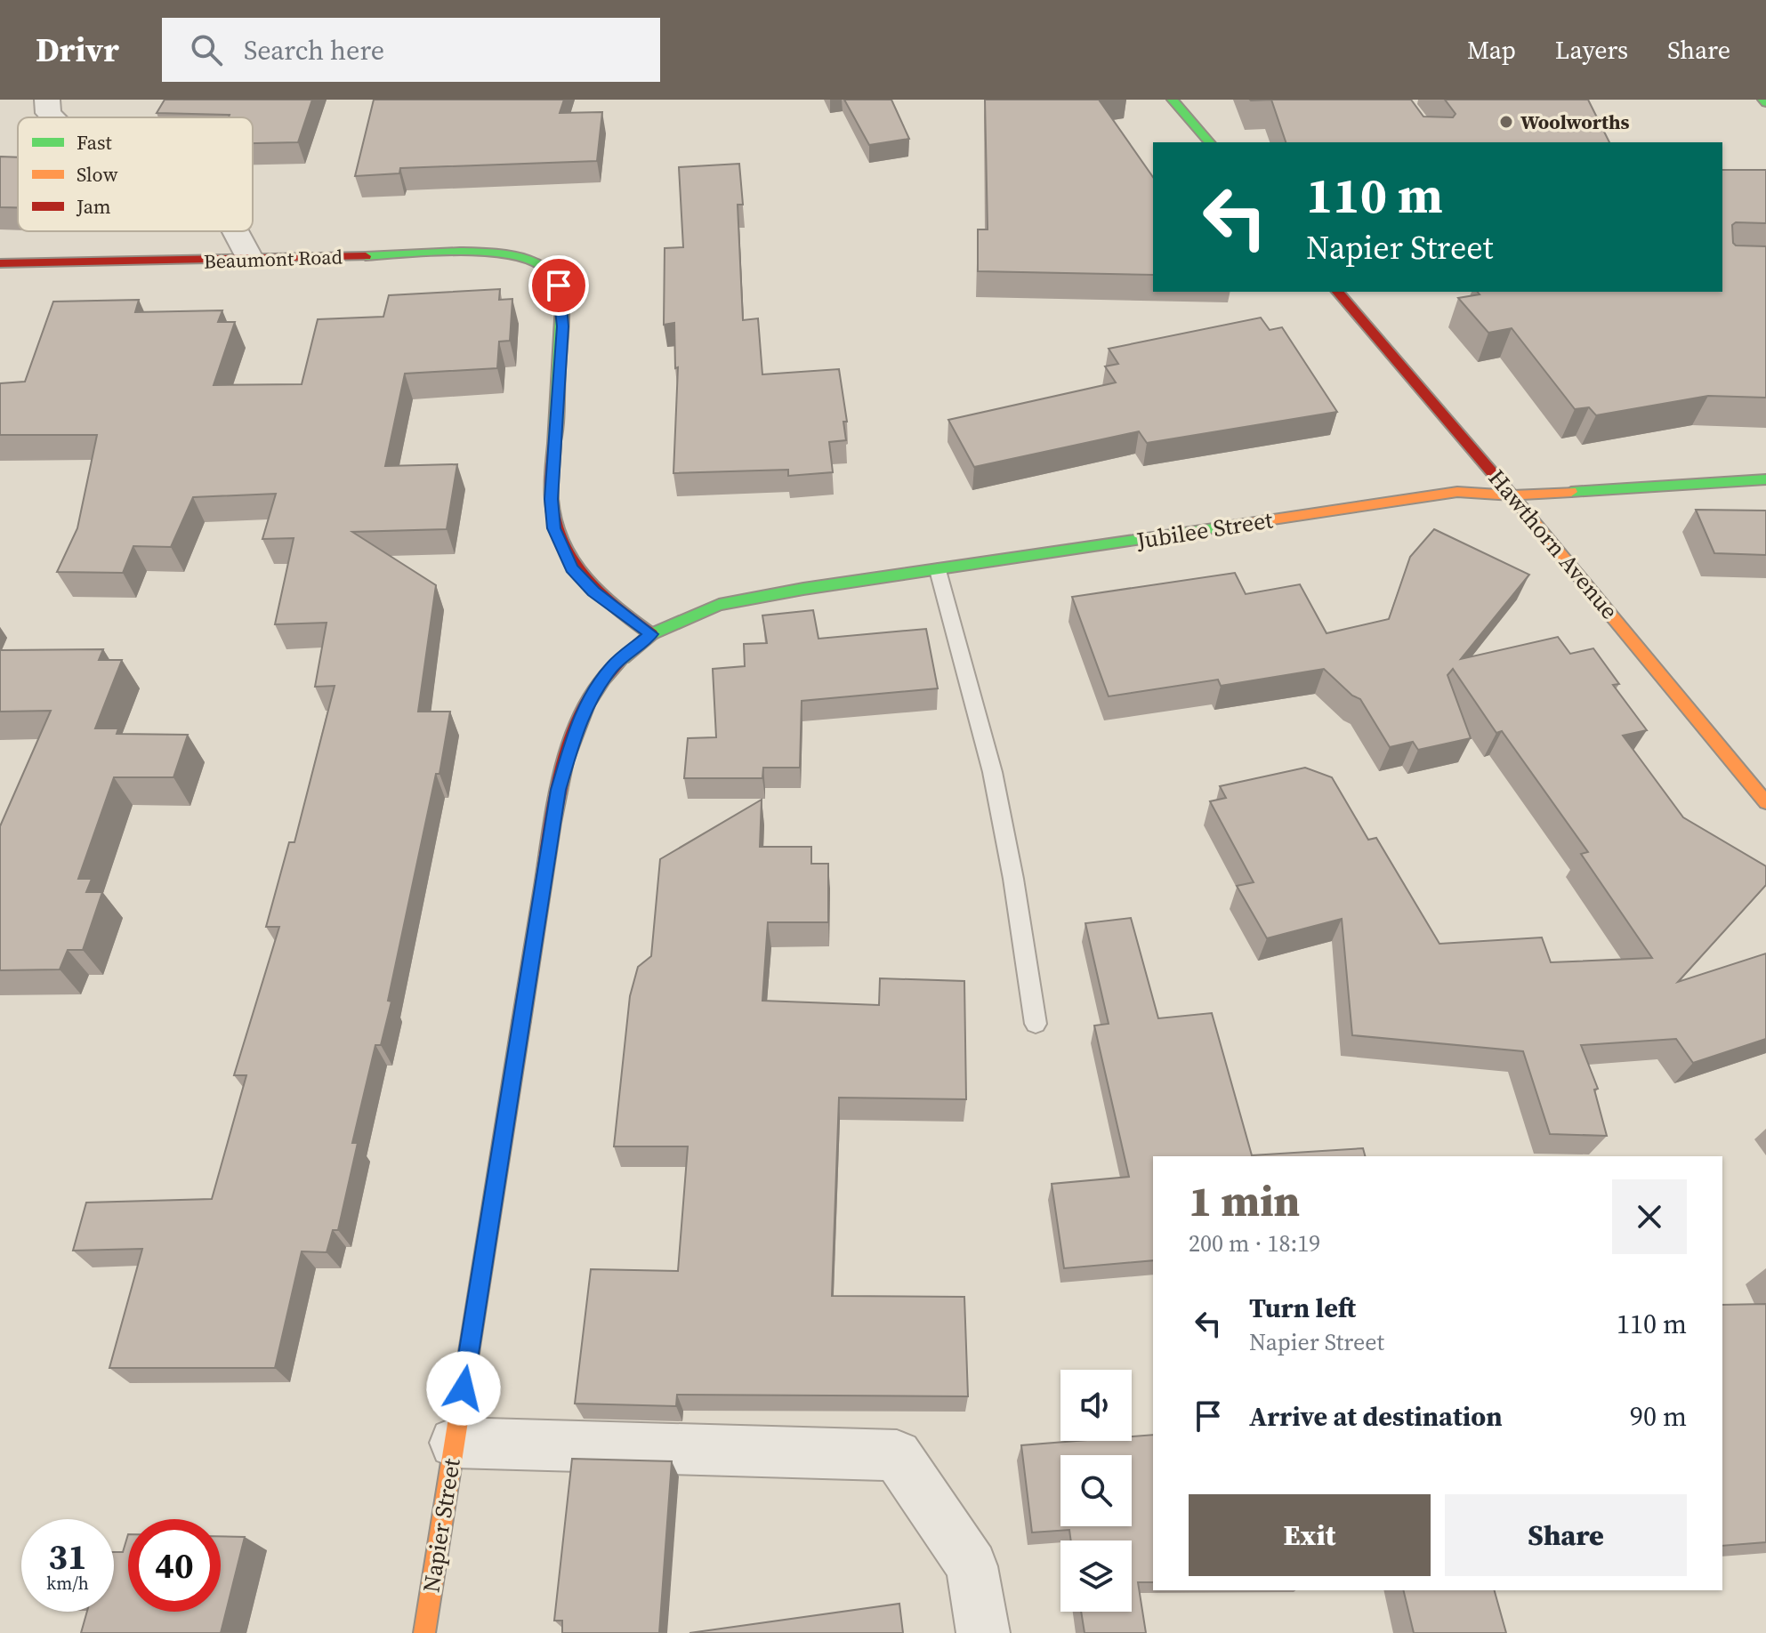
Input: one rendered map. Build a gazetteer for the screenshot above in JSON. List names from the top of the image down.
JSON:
{
  "streets": {
    "street": [
      "Beaumont Road",
      "Jubilee Street",
      "Hawthorn Avenue",
      "Napier Street"
    ]
  },
  "crossings": [
    ["Beaumont Road", "Jubilee Street"],
    ["Beaumont Road", "Napier Street"],
    ["Jubilee Street", "Hawthorn Avenue"],
    ["Jubilee Street", "Napier Street"]
  ],
  "places": ["Woolworths"],
  "legend": ["Fast", "Slow", "Jam"],
  "page": {
    "header": "Drivr",
    "search": "Search here",
    "nav": ["Map", "Layers", "Share"],
    "turn": ["110 m", "Napier Street"],
    "heading": ["1 min", "200 m · 18:19"],
    "list": [
      {
        "name": "Turn left",
        "note": "Napier Street",
        "value": "110 m"
      },
      {
        "name": "Arrive at destination",
        "value": "90 m"
      }
    ],
    "buttons": ["Exit", "Share"],
    "speed": "31 km/h",
    "limit": "40"
  }
}
